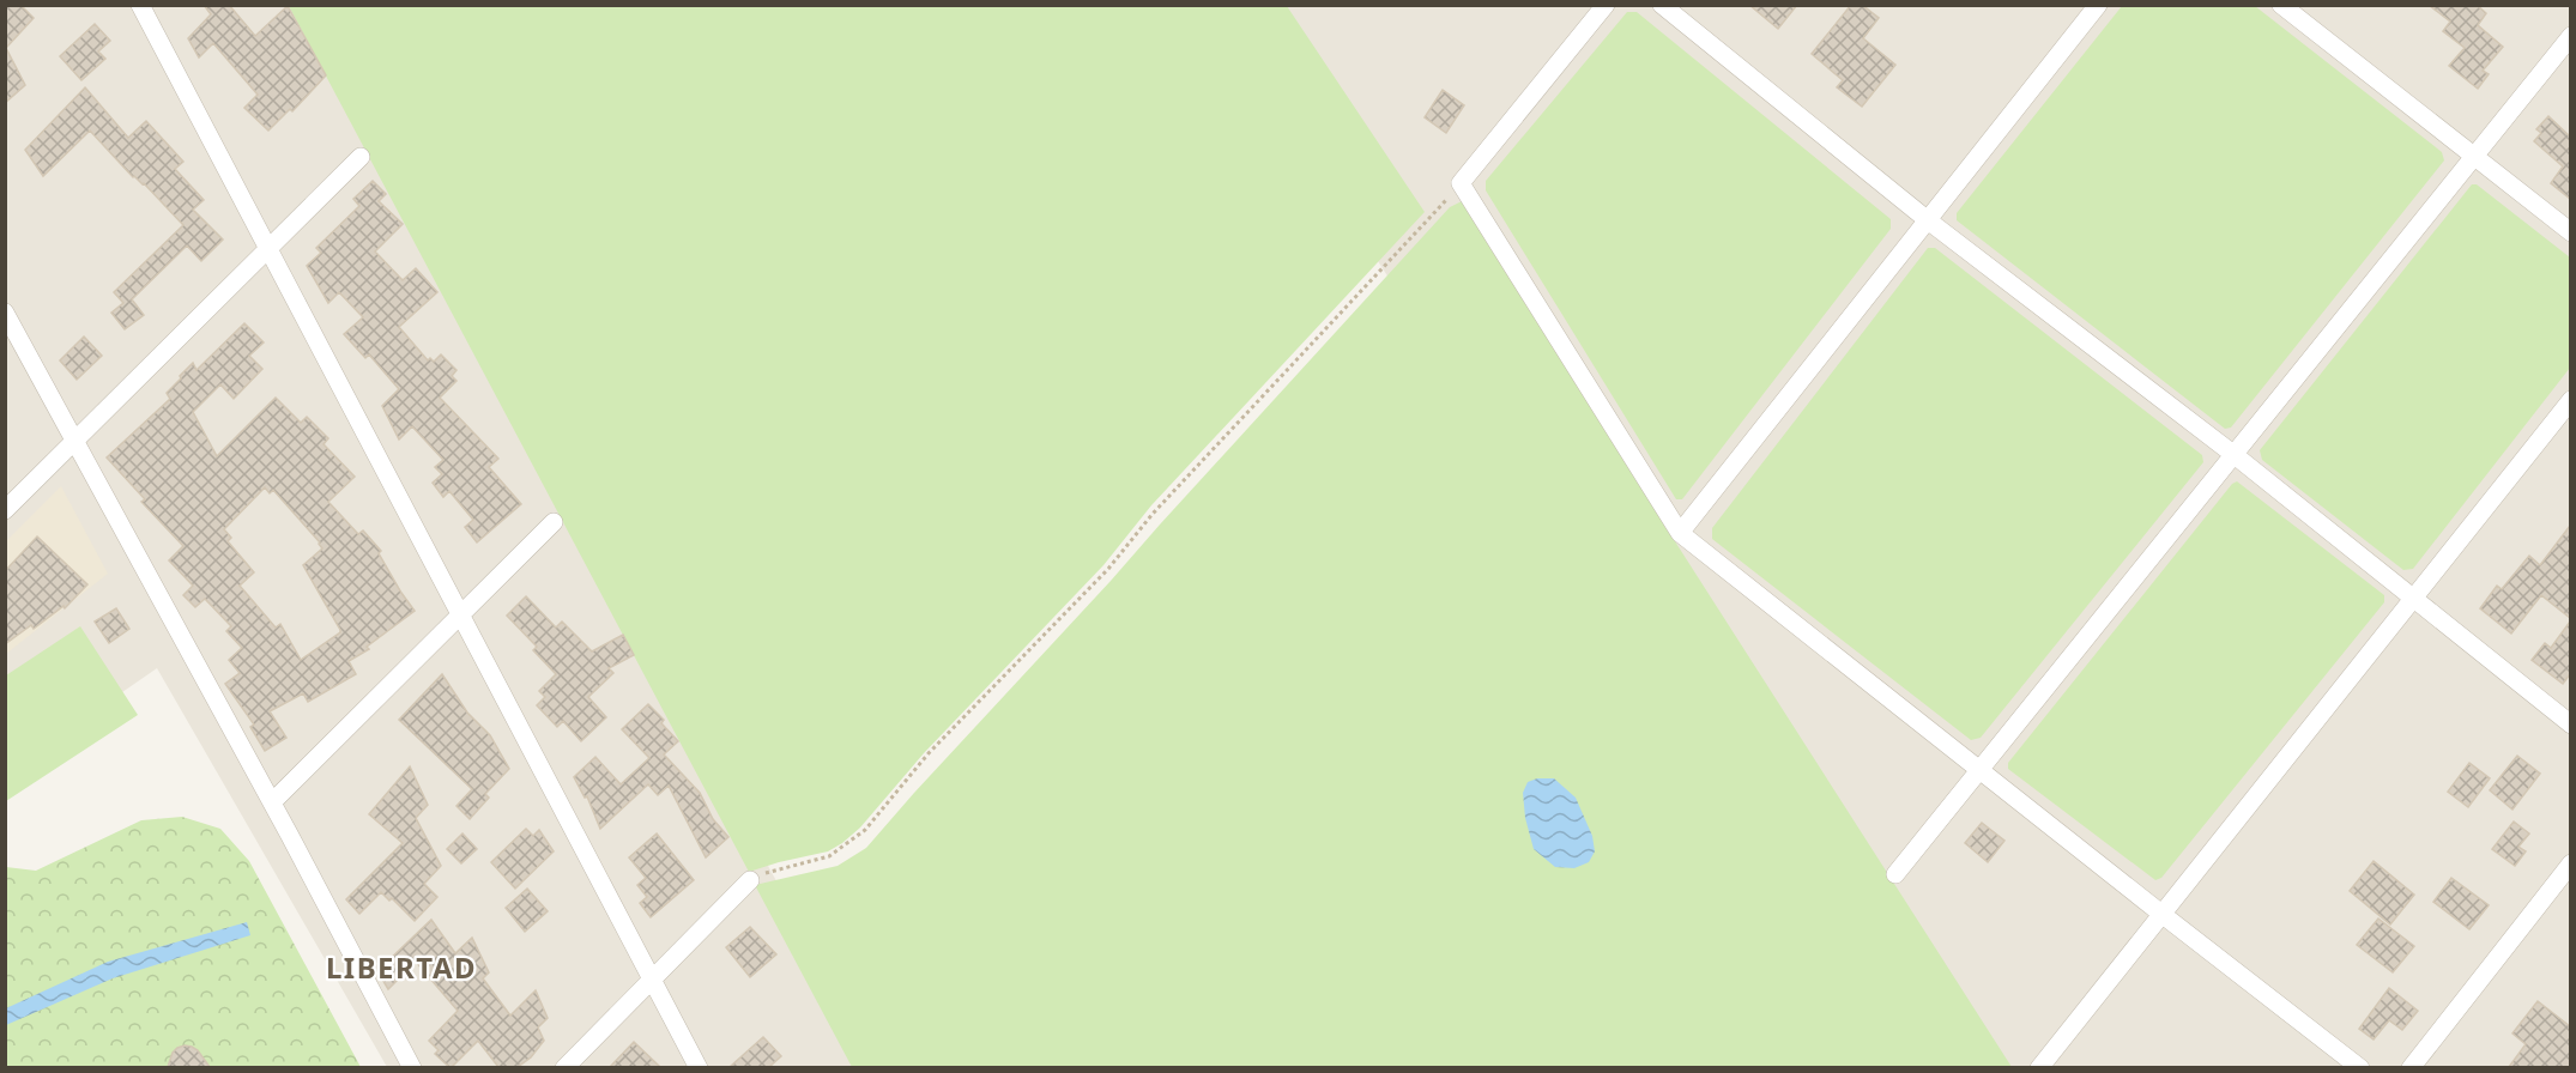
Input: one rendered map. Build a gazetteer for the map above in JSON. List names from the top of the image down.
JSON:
{
  "districts": ["LIBERTAD"]
}
